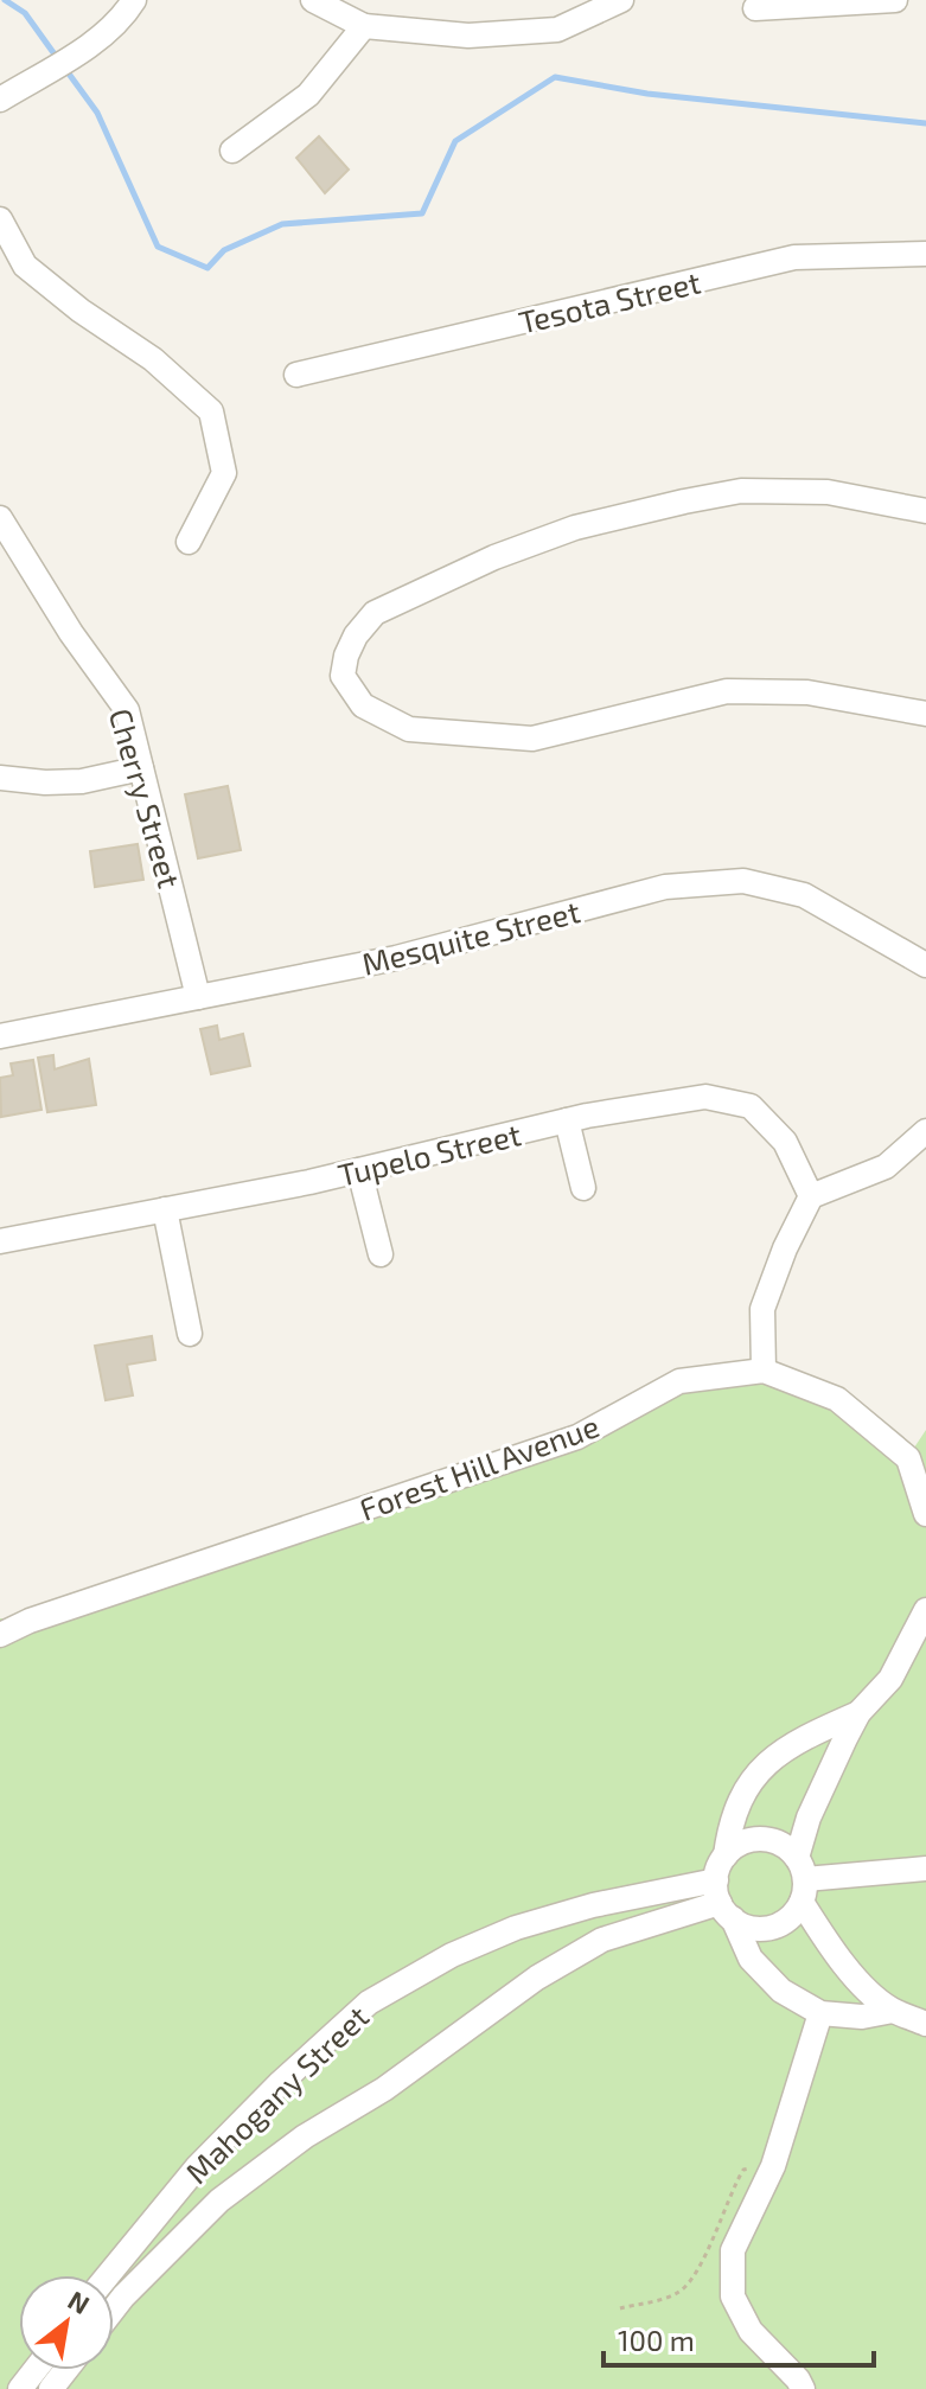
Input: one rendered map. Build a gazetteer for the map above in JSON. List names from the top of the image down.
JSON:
{
  "streets": {
    "street": [
      "Tesota Street",
      "Cherry Street",
      "Mesquite Street",
      "Tupelo Street",
      "Forest Hill Avenue",
      "Mahogany Street"
    ]
  },
  "crossings": [
    ["Cherry Street", "Mesquite Street"]
  ],
  "scale_bar": "100 m",
  "north": "top right"
}
